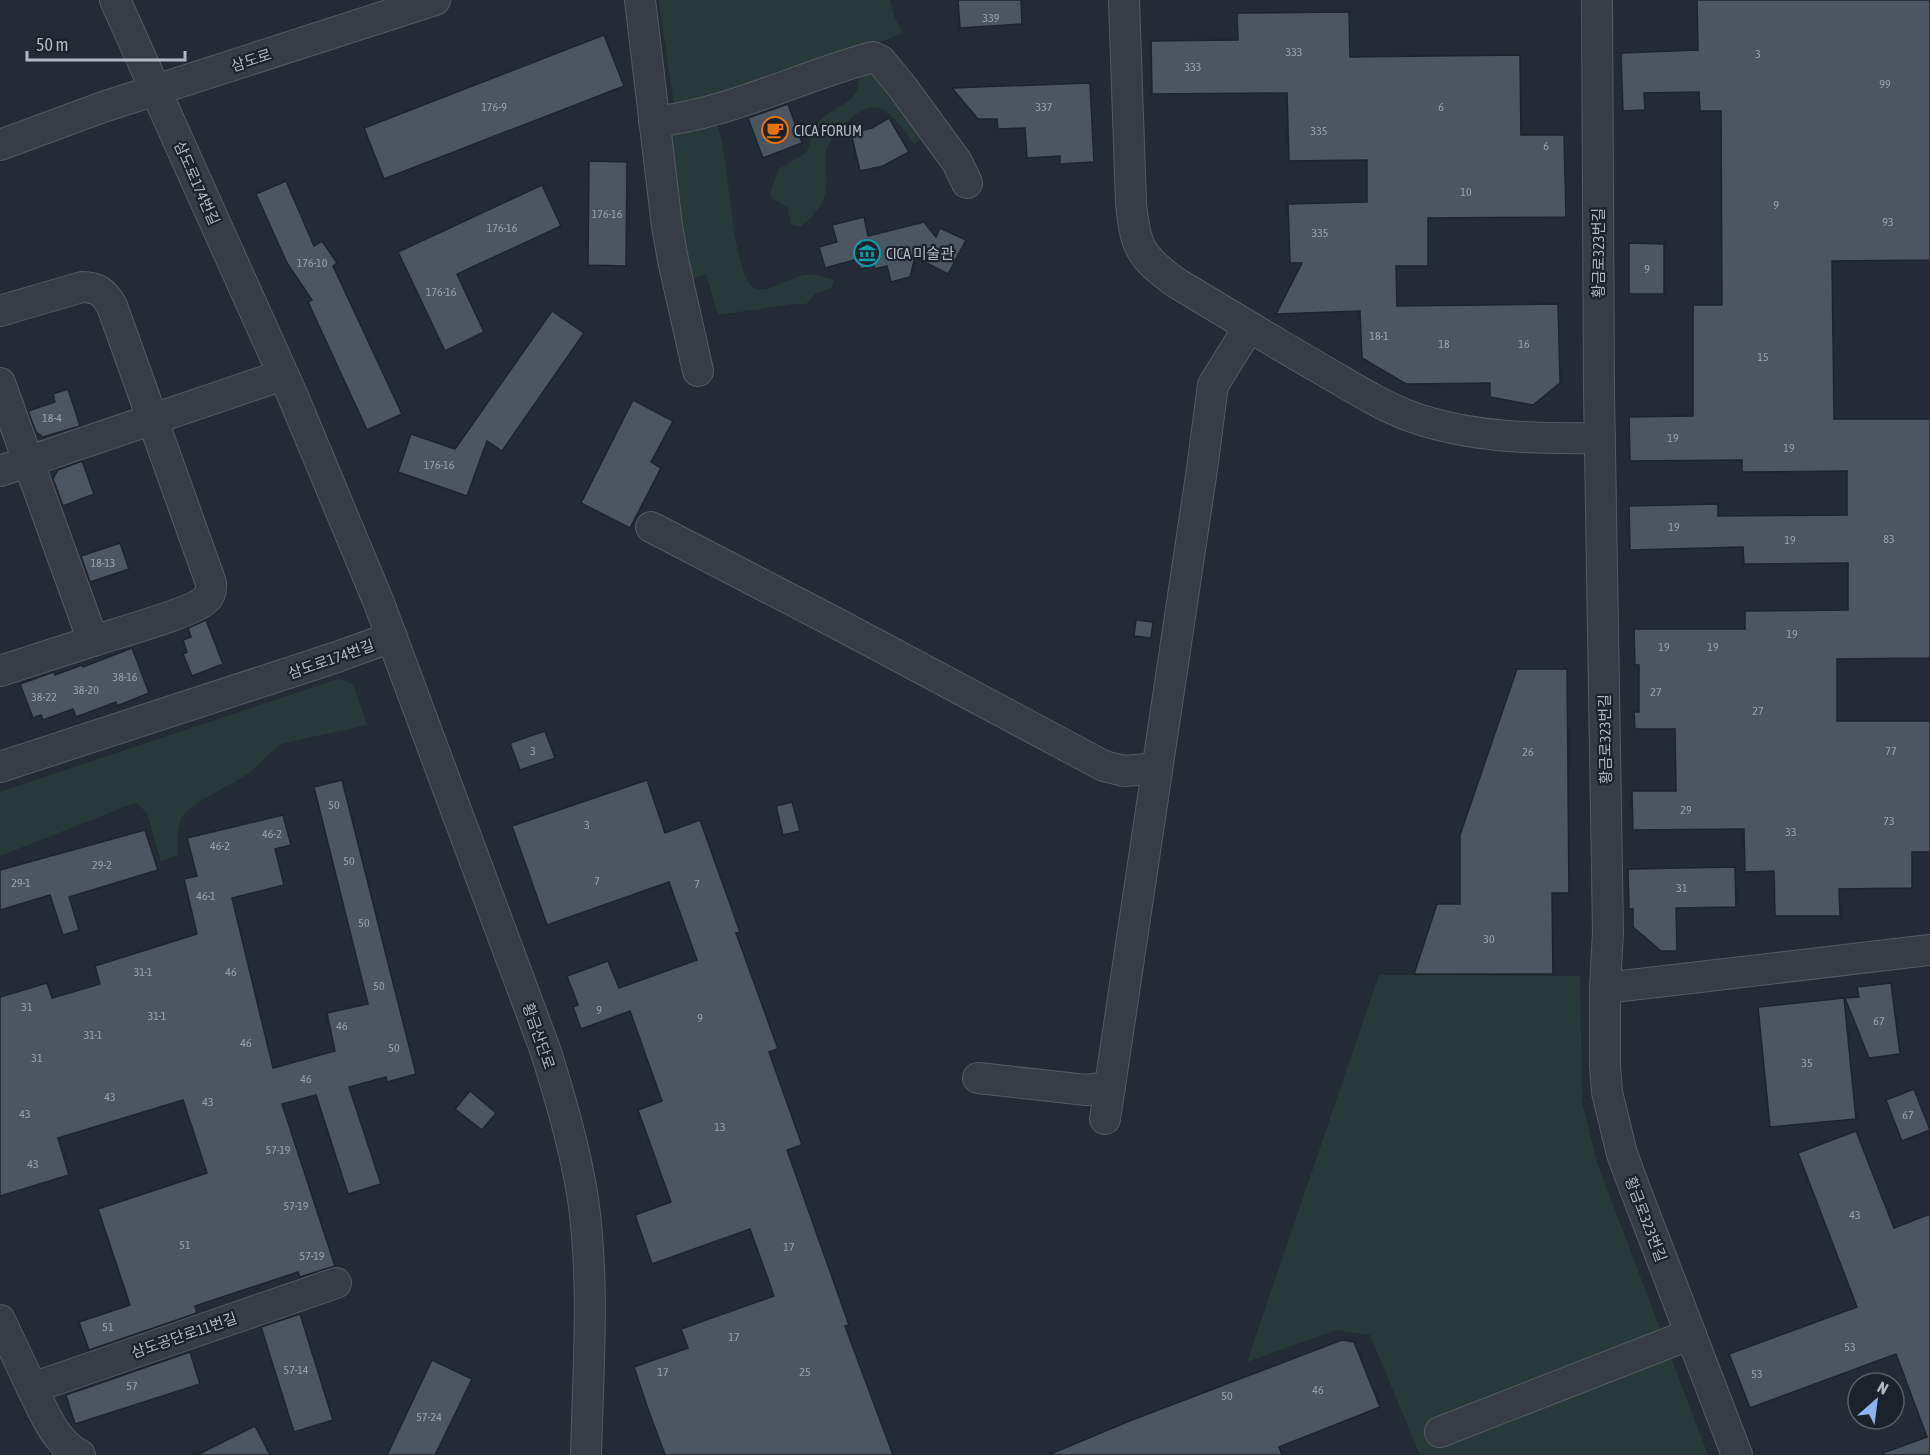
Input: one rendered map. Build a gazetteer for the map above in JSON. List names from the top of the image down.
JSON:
{
  "streets": {
    "street": [
      "삼도로",
      "삼도로174번길",
      "황금로323번길",
      "황금산단로",
      "삼도공단로11번길"
    ]
  },
  "crossings": [
    ["삼도로", "삼도로174번길"],
    ["삼도로174번길", "황금산단로"]
  ],
  "places": {
    "cafe": ["CICA FORUM"],
    "museum": ["CICA 미술관"]
  },
  "house_numbers": [
    "339",
    "333",
    "3",
    "333",
    "99",
    "176-9",
    "337",
    "6",
    "335",
    "6",
    "10",
    "9",
    "176-16",
    "93",
    "176-16",
    "335",
    "176-10",
    "9",
    "176-16",
    "18-1",
    "18",
    "16",
    "15",
    "18-4",
    "19",
    "19",
    "176-16",
    "19",
    "83",
    "19",
    "18-13",
    "19",
    "19",
    "19",
    "38-16",
    "38-20",
    "27",
    "38-22",
    "27",
    "3",
    "77",
    "26",
    "50",
    "29",
    "73",
    "3",
    "33",
    "46-2",
    "46-2",
    "50",
    "29-2",
    "7",
    "29-1",
    "7",
    "31",
    "46-1",
    "50",
    "30",
    "31-1",
    "46",
    "50",
    "31",
    "9",
    "31-1",
    "9",
    "67",
    "46",
    "31-1",
    "46",
    "50",
    "31",
    "35",
    "46",
    "43",
    "43",
    "43",
    "67",
    "13",
    "57-19",
    "43",
    "57-19",
    "43",
    "51",
    "17",
    "57-19",
    "51",
    "17",
    "53",
    "57-14",
    "17",
    "25",
    "53",
    "57",
    "46",
    "50",
    "57-24"
  ],
  "scale_bar": "50 m",
  "north": "top right"
}
